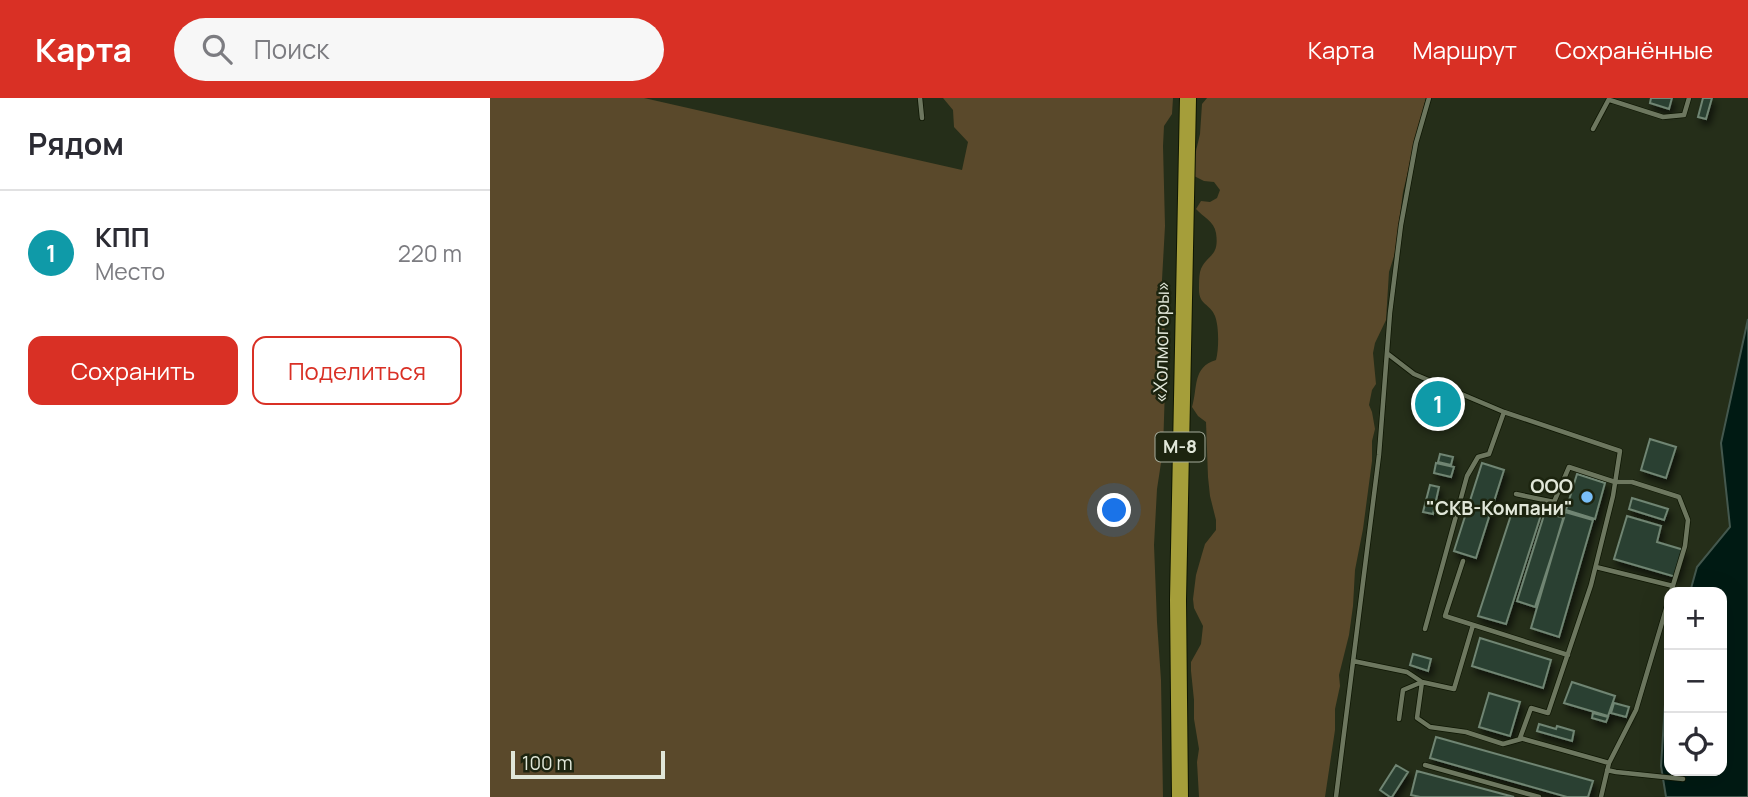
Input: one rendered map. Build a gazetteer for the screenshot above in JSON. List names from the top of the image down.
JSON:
{
  "streets": {
    "highway": ["«Холмогоры»", "М-8"]
  },
  "places": ["ООО \"СКВ-Компани\""],
  "scale_bar": "100 m",
  "page": {
    "header": "Карта",
    "search": "Поиск",
    "nav": ["Карта", "Маршрут", "Сохранённые"],
    "heading": "Рядом",
    "list": [
      {
        "mark": "1",
        "name": "КПП",
        "note": "Место",
        "value": "220 m"
      }
    ],
    "buttons": ["Сохранить", "Поделиться"],
    "pins": "1",
    "map_buttons": ["+", "−"],
    "scale": "100 m"
  }
}
